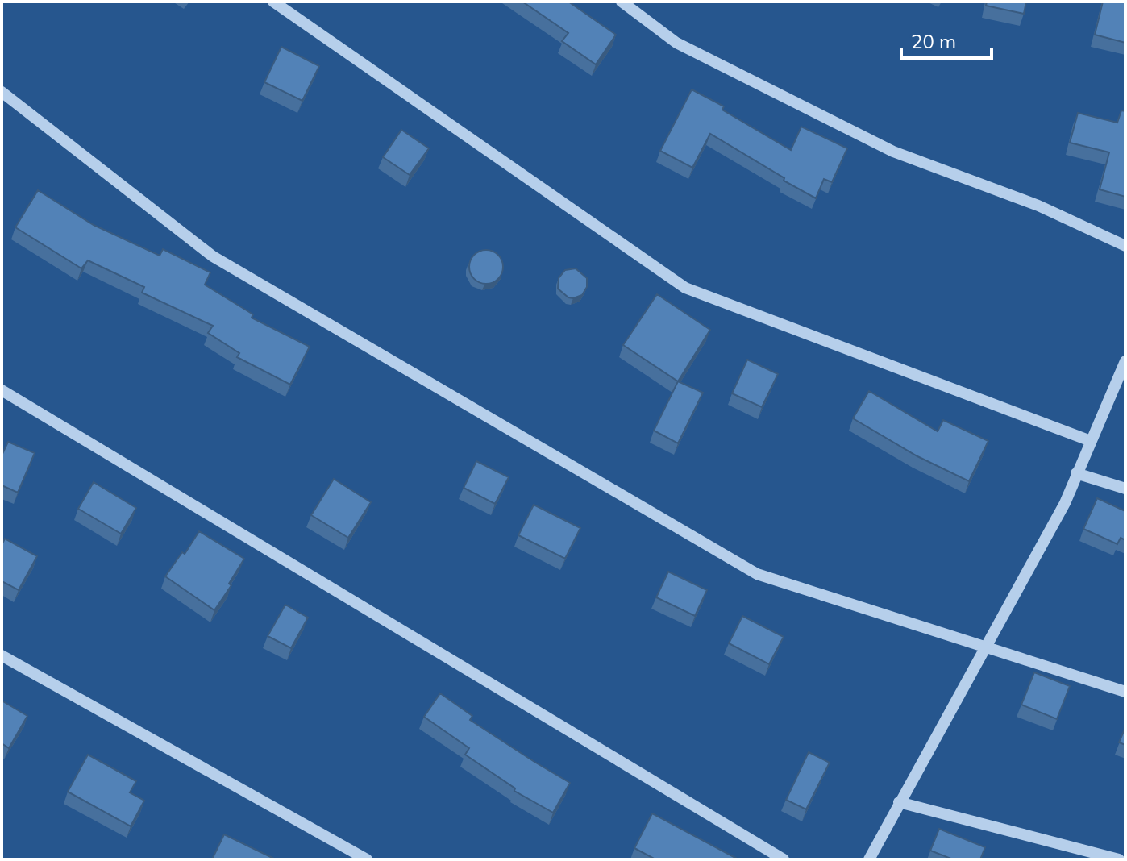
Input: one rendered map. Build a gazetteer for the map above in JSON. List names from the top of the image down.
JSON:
{
  "scale_bar": "20 m"
}
